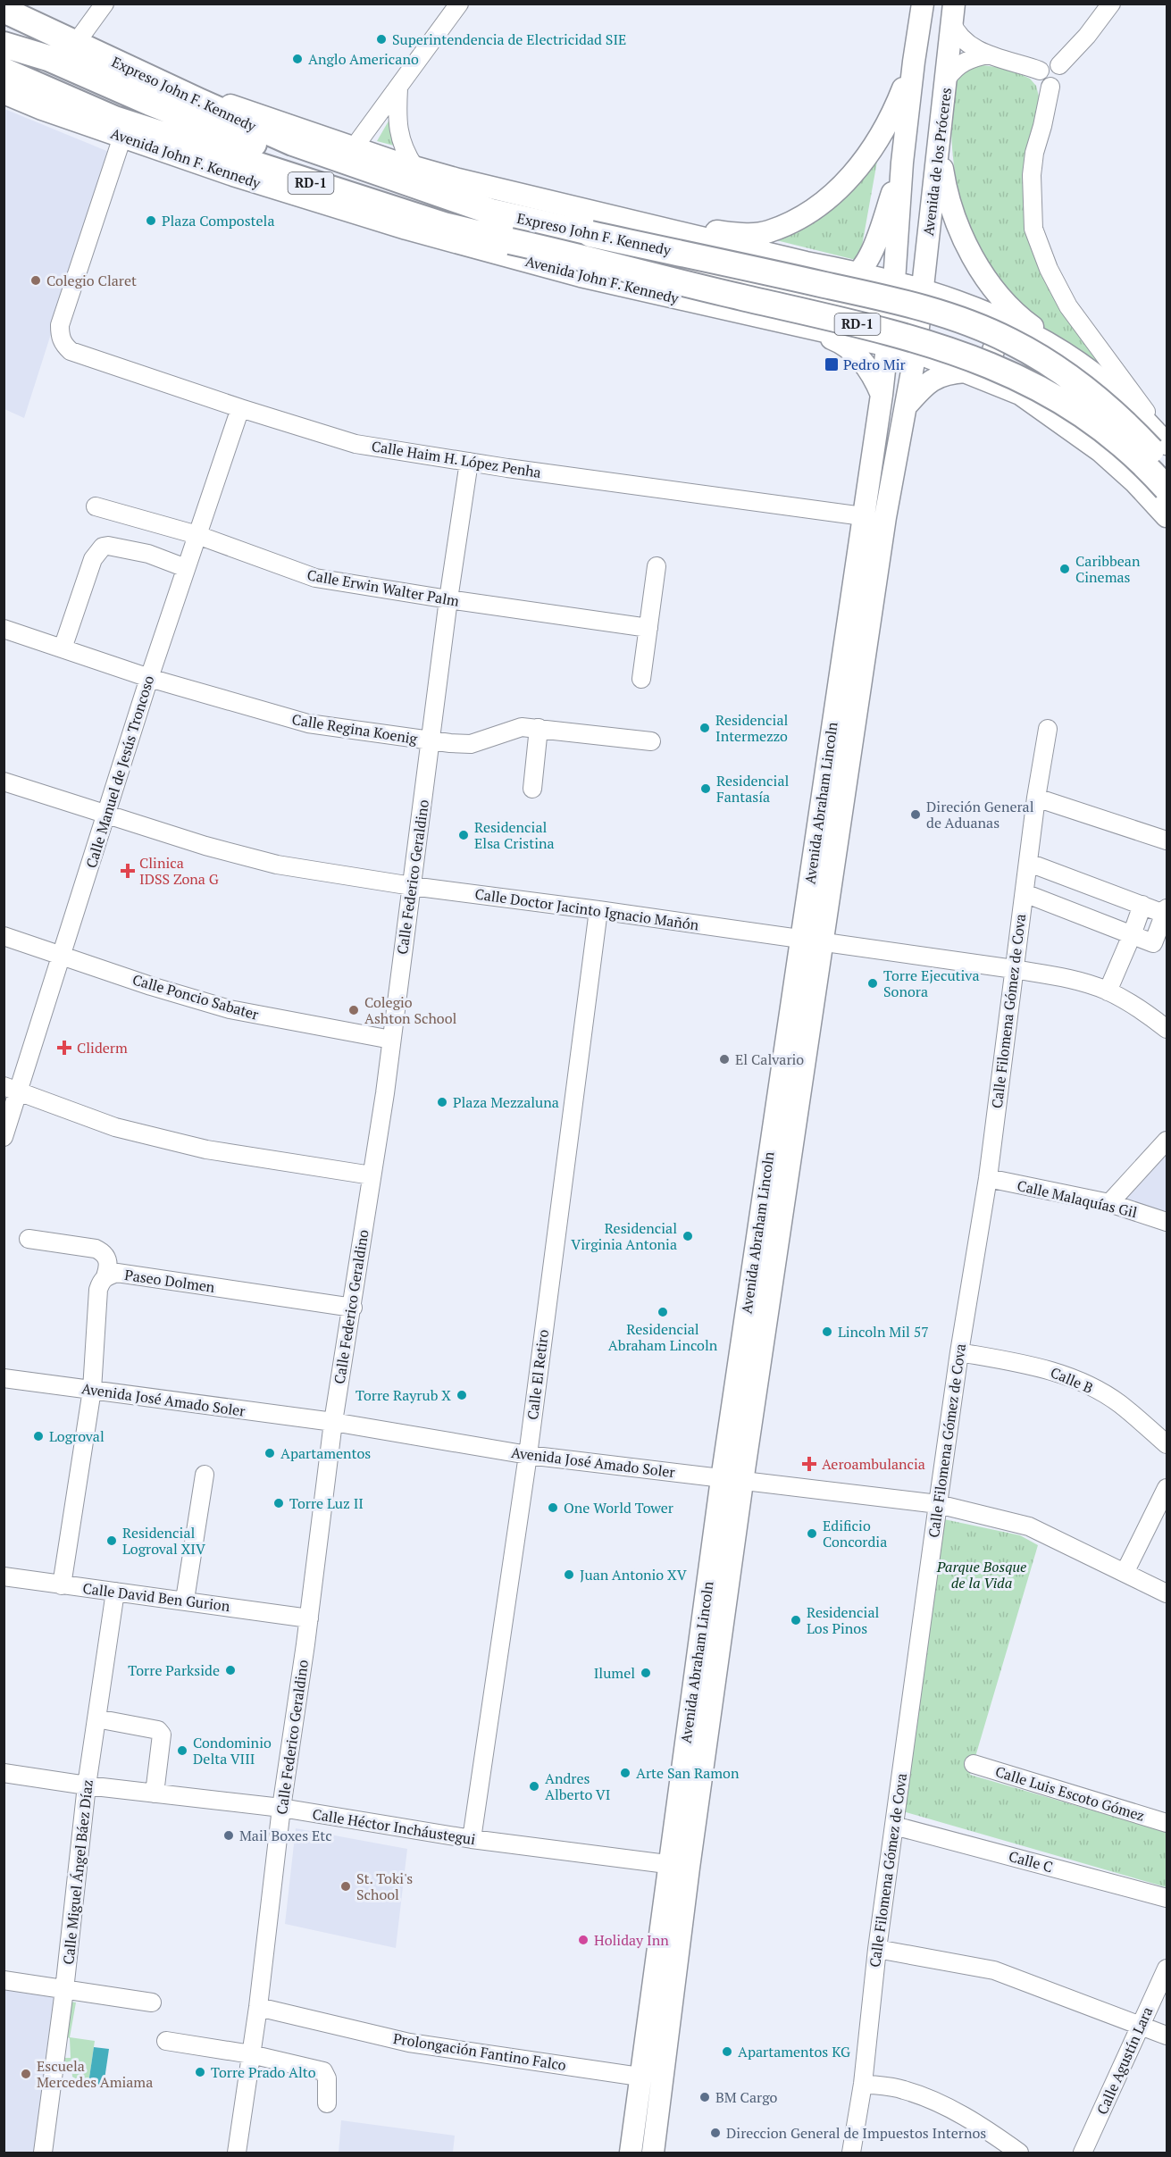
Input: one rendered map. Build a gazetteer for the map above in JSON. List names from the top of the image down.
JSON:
{
  "streets": {
    "highway": ["Expreso John F. Kennedy", "RD-1"],
    "main road": ["Avenida John F. Kennedy", "Avenida de los Próceres", "Avenida Abraham Lincoln"],
    "street": [
      "Calle Haim H. López Penha",
      "Calle Erwin Walter Palm",
      "Calle Regina Koenig",
      "Calle Manuel de Jesús Troncoso",
      "Calle Federico Geraldino",
      "Calle Doctor Jacinto Ignacio Mañón",
      "Calle Poncio Sabater",
      "Calle Filomena Gómez de Cova",
      "Calle Malaquías Gil",
      "Paseo Dolmen",
      "Calle El Retiro",
      "Calle B",
      "Avenida José Amado Soler",
      "Calle David Ben Gurion",
      "Calle Luis Escoto Gómez",
      "Calle Héctor Incháustegui",
      "Calle C",
      "Calle Miguel Ángel Báez Díaz",
      "Prolongación Fantino Falco",
      "Calle Agustín Lara"
    ]
  },
  "crossings": [
    ["Expreso John F. Kennedy", "Avenida John F. Kennedy"],
    ["Expreso John F. Kennedy", "RD-1"],
    ["Expreso John F. Kennedy", "Calle Haim H. López Penha"],
    ["Avenida John F. Kennedy", "Calle Haim H. López Penha"],
    ["Avenida John F. Kennedy", "Avenida Abraham Lincoln"],
    ["Avenida de los Próceres", "RD-1"],
    ["Avenida de los Próceres", "Avenida Abraham Lincoln"],
    ["Calle Haim H. López Penha", "Calle Manuel de Jesús Troncoso"],
    ["Calle Haim H. López Penha", "Avenida Abraham Lincoln"],
    ["Calle Haim H. López Penha", "Calle Federico Geraldino"],
    ["Calle Erwin Walter Palm", "Calle Manuel de Jesús Troncoso"],
    ["Calle Erwin Walter Palm", "Calle Federico Geraldino"],
    ["Calle Regina Koenig", "Calle Manuel de Jesús Troncoso"],
    ["Calle Regina Koenig", "Calle Federico Geraldino"],
    ["Calle Manuel de Jesús Troncoso", "Calle Doctor Jacinto Ignacio Mañón"],
    ["Calle Manuel de Jesús Troncoso", "Calle Poncio Sabater"],
    ["Avenida Abraham Lincoln", "Calle Doctor Jacinto Ignacio Mañón"],
    ["Avenida Abraham Lincoln", "Avenida José Amado Soler"],
    ["Avenida Abraham Lincoln", "Calle Héctor Incháustegui"],
    ["Avenida Abraham Lincoln", "Prolongación Fantino Falco"],
    ["Calle Federico Geraldino", "Calle Doctor Jacinto Ignacio Mañón"],
    ["Calle Federico Geraldino", "Calle Poncio Sabater"],
    ["Calle Federico Geraldino", "Paseo Dolmen"],
    ["Calle Federico Geraldino", "Avenida José Amado Soler"],
    ["Calle Federico Geraldino", "Calle David Ben Gurion"],
    ["Calle Federico Geraldino", "Calle Héctor Incháustegui"],
    ["Calle Federico Geraldino", "Prolongación Fantino Falco"],
    ["Calle Doctor Jacinto Ignacio Mañón", "Calle Filomena Gómez de Cova"],
    ["Calle Doctor Jacinto Ignacio Mañón", "Calle El Retiro"],
    ["Calle Filomena Gómez de Cova", "Calle Malaquías Gil"],
    ["Calle Filomena Gómez de Cova", "Calle B"],
    ["Calle Filomena Gómez de Cova", "Avenida José Amado Soler"],
    ["Calle Filomena Gómez de Cova", "Calle C"],
    ["Paseo Dolmen", "Avenida José Amado Soler"],
    ["Paseo Dolmen", "Calle David Ben Gurion"],
    ["Calle El Retiro", "Avenida José Amado Soler"],
    ["Calle El Retiro", "Calle Héctor Incháustegui"],
    ["Calle David Ben Gurion", "Calle Miguel Ángel Báez Díaz"],
    ["Calle Héctor Incháustegui", "Calle Miguel Ángel Báez Díaz"]
  ],
  "parks": ["Parque Bosque de la Vida"],
  "places": {
    "other": [
      "Superintendencia de Electricidad SIE",
      "Anglo Americano",
      "Plaza Compostela",
      "Colegio Claret",
      "Caribbean Cinemas",
      "Residencial Intermezzo",
      "Residencial Fantasía",
      "Direción General de Aduanas",
      "Residencial Elsa Cristina",
      "Torre Ejecutiva Sonora",
      "Colegio Ashton School",
      "El Calvario",
      "Plaza Mezzaluna",
      "Residencial Virginia Antonia",
      "Residencial Abraham Lincoln",
      "Lincoln Mil 57",
      "Torre Rayrub X",
      "Logroval",
      "Apartamentos",
      "Torre Luz II",
      "One World Tower",
      "Edificio Concordia",
      "Residencial Logroval XIV",
      "Juan Antonio XV",
      "Residencial Los Pinos",
      "Torre Parkside",
      "Ilumel",
      "Condominio Delta VIII",
      "Arte San Ramon",
      "Andres Alberto VI",
      "Mail Boxes Etc",
      "St. Toki's School",
      "Holiday Inn",
      "Apartamentos KG",
      "Torre Prado Alto",
      "Escuela Mercedes Amiama",
      "BM Cargo",
      "Direccion General de Impuestos Internos"
    ],
    "transit": ["Pedro Mir"],
    "health": ["Clinica IDSS Zona G", "Cliderm", "Aeroambulancia"]
  }
}
